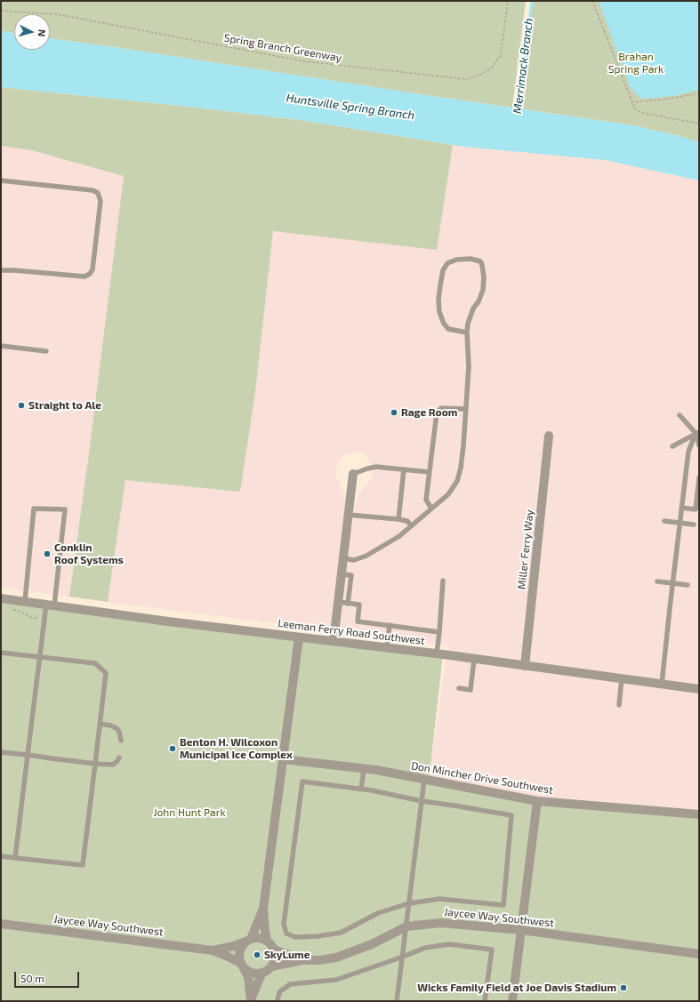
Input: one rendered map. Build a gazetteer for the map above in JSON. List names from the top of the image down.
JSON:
{
  "streets": {
    "street": [
      "Miller Ferry Way",
      "Leeman Ferry Road Southwest",
      "Don Mincher Drive Southwest",
      "Jaycee Way Southwest"
    ],
    "path": ["Spring Branch Greenway"]
  },
  "crossings": [
    ["Miller Ferry Way", "Leeman Ferry Road Southwest"]
  ],
  "water": ["Merrimack Branch", "Huntsville Spring Branch"],
  "parks": ["Brahan Spring Park", "John Hunt Park"],
  "places": [
    "Straight to Ale",
    "Rage Room",
    "Conklin Roof Systems",
    "Benton H. Wilcoxon Municipal Ice Complex",
    "SkyLume",
    "Wicks Family Field at Joe Davis Stadium"
  ],
  "scale_bar": "50 m",
  "north": "right"
}
